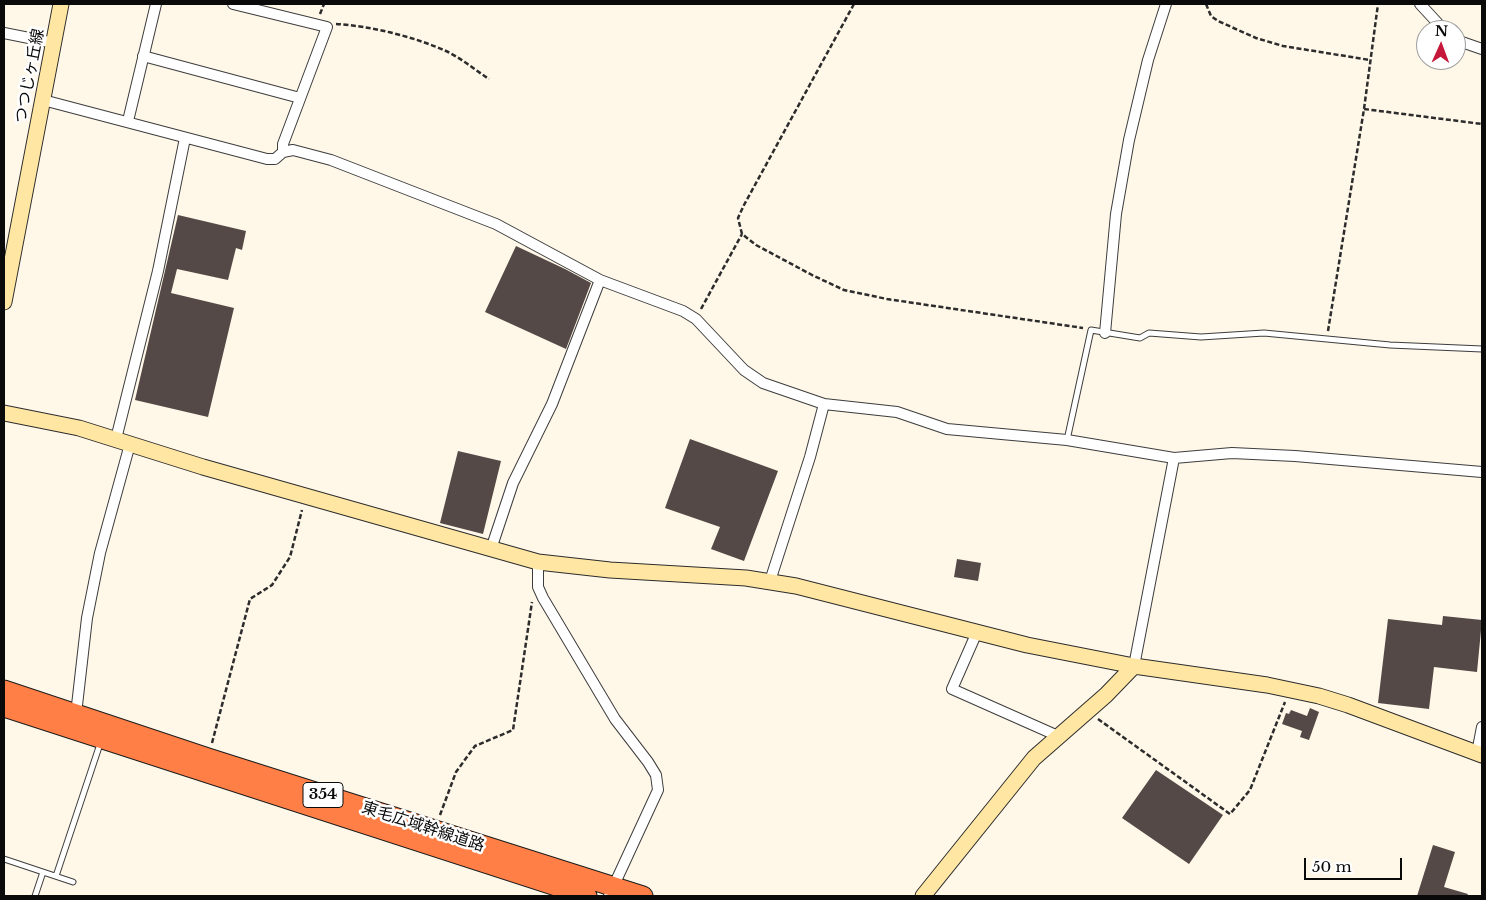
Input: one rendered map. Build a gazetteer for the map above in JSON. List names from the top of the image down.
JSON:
{
  "streets": {
    "highway": ["354", "東毛広域幹線道路"],
    "street": ["つつじヶ丘線"]
  },
  "scale_bar": "50 m",
  "north": "top"
}
